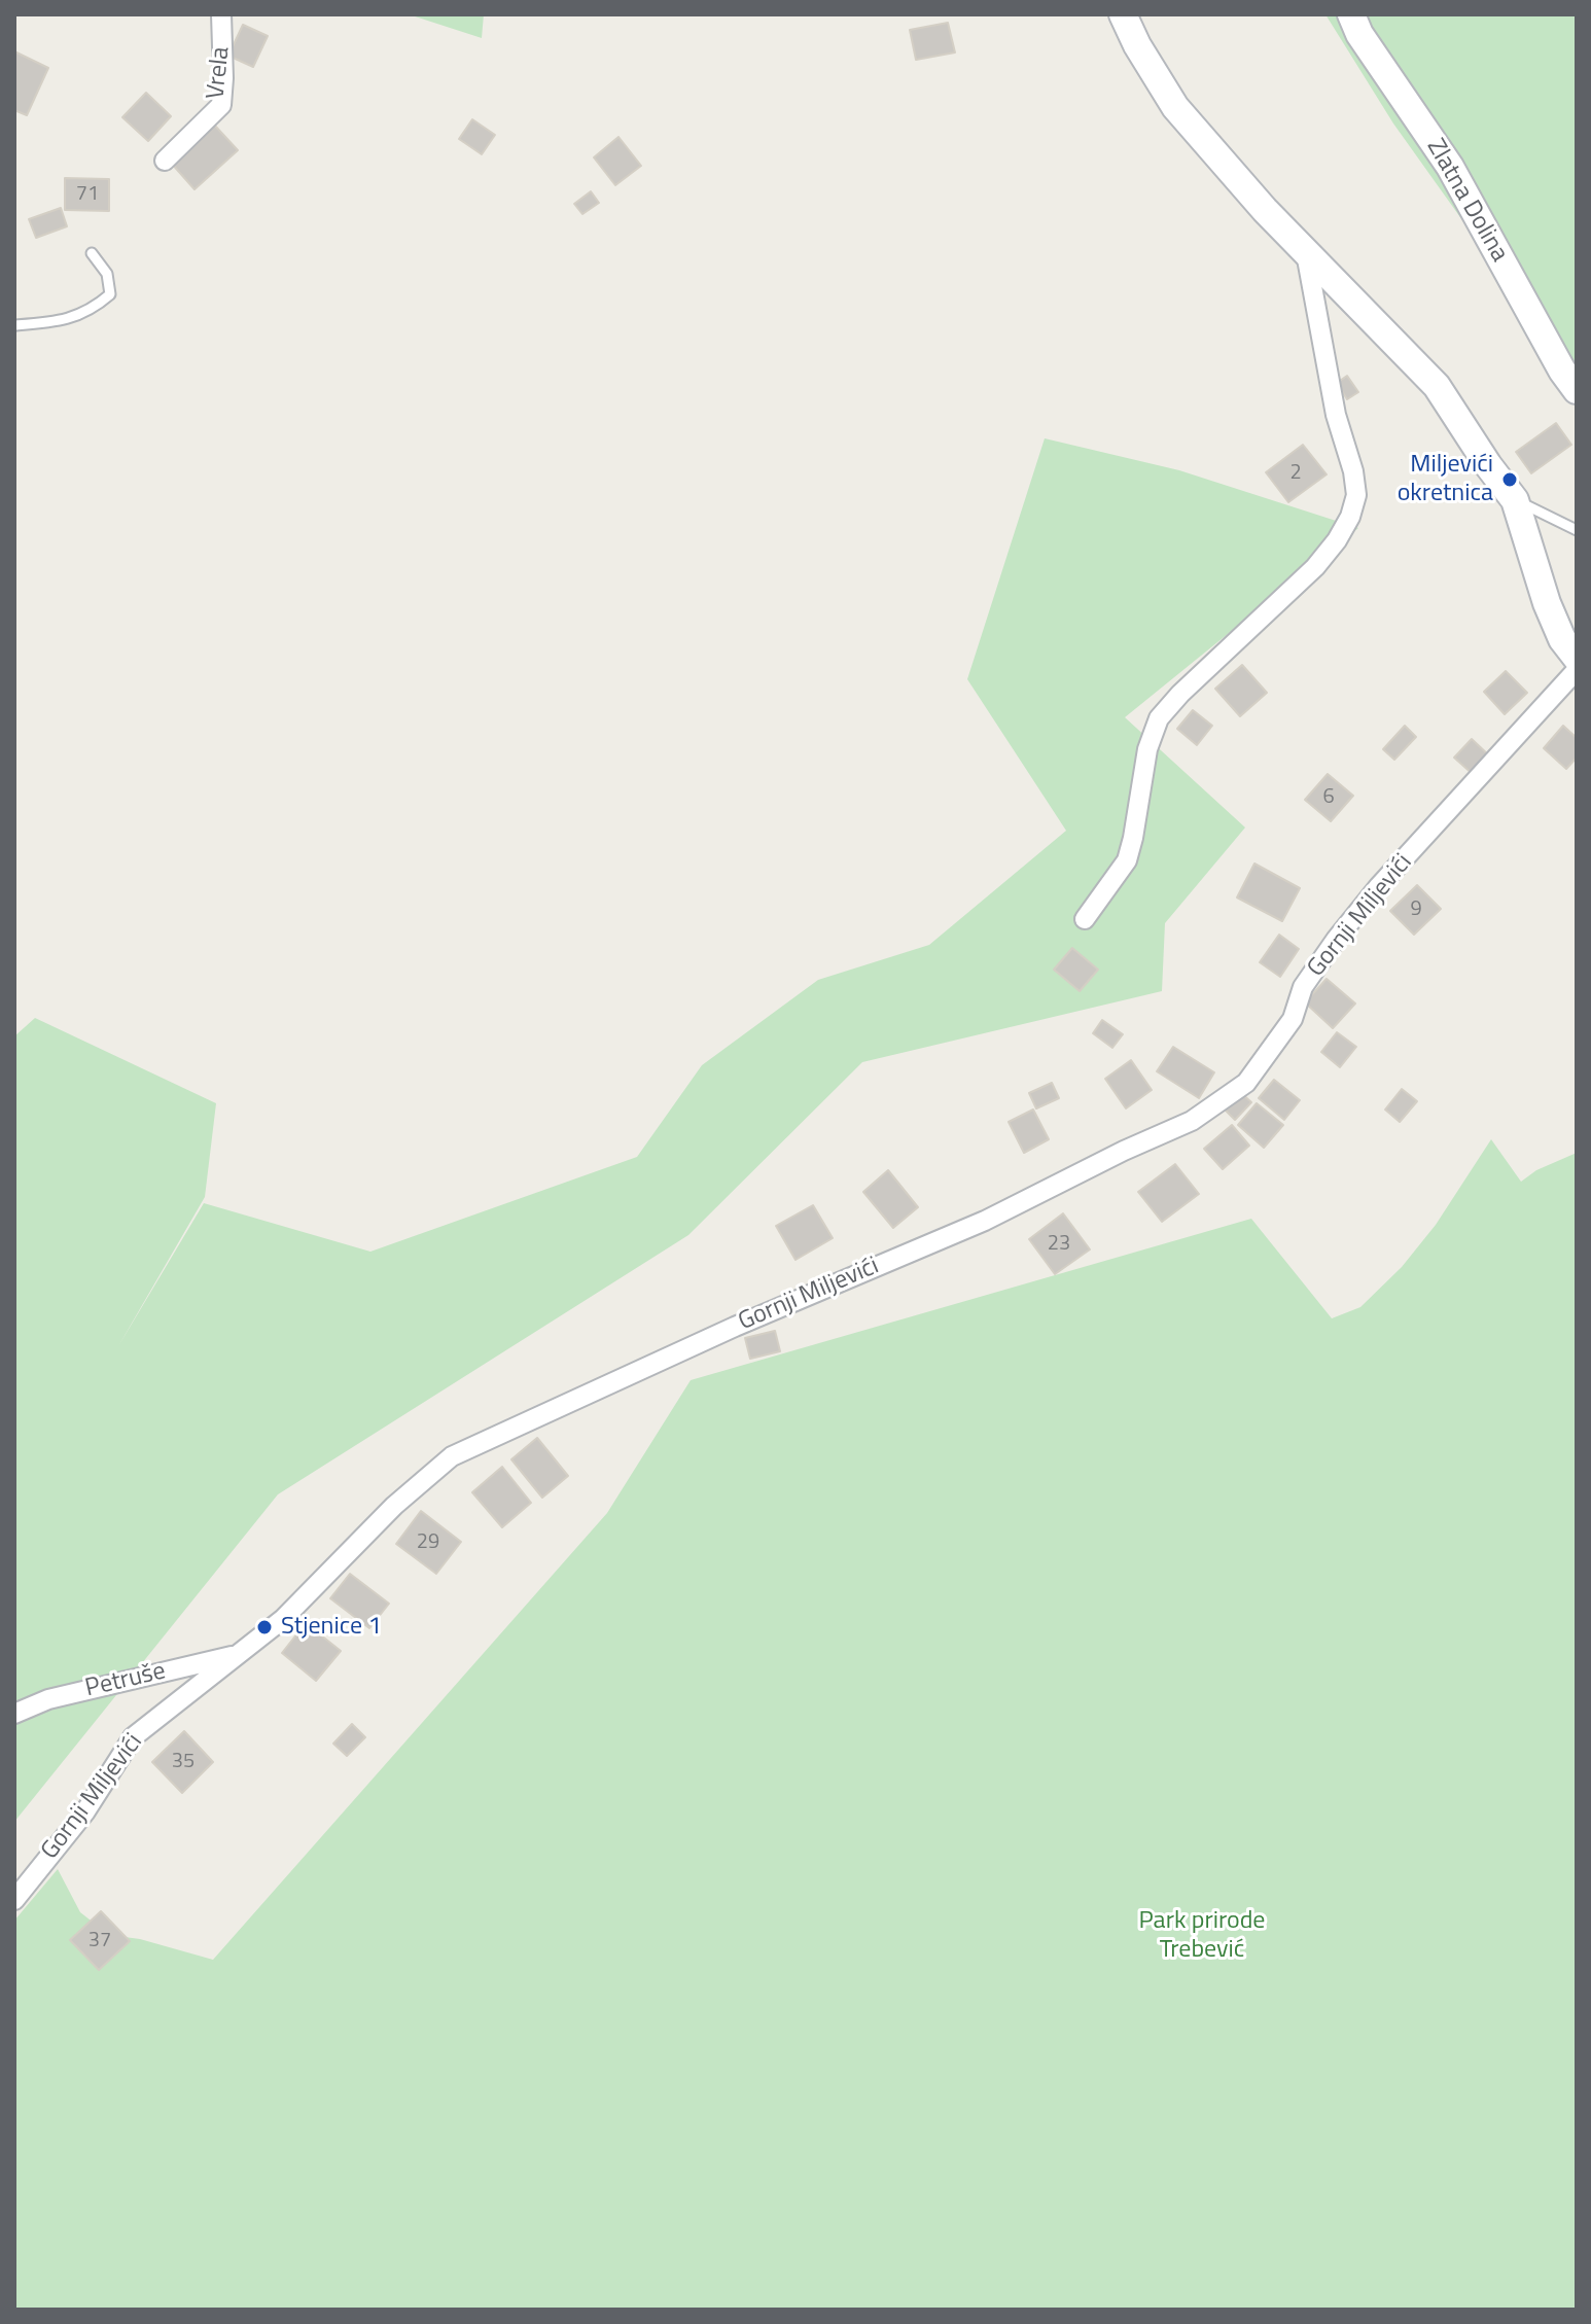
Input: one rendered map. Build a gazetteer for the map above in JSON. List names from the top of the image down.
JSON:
{
  "streets": {
    "main road": ["Zlatna Dolina"],
    "street": ["Vrela", "Gornji Miljevići", "Petruše"]
  },
  "crossings": [
    ["Gornji Miljevići", "Petruše"]
  ],
  "parks": ["Park prirode Trebević"],
  "places": ["Miljevići okretnica", "Stjenice 1"],
  "house_numbers": [
    "71",
    "2",
    "6",
    "9",
    "23",
    "29",
    "35",
    "37"
  ]
}
